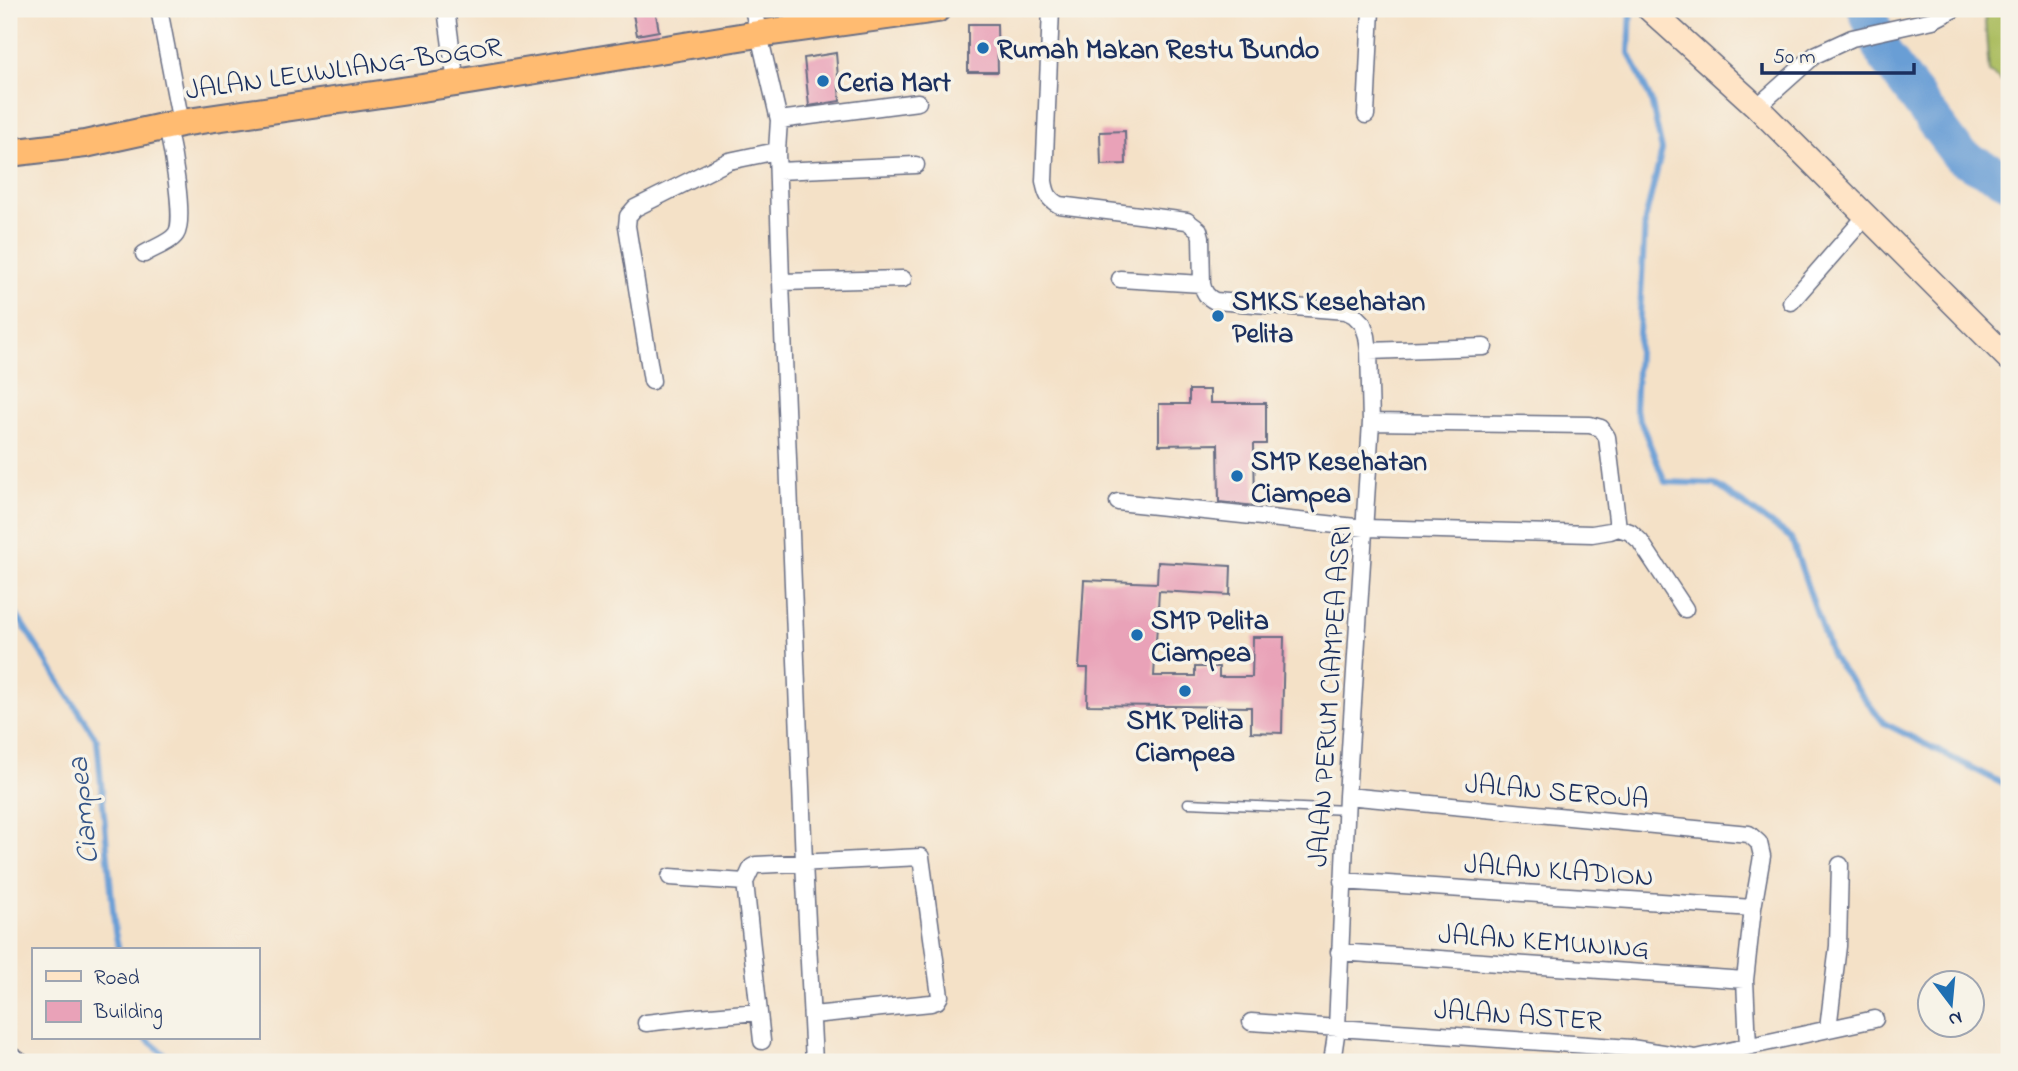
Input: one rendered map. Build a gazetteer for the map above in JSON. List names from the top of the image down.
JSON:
{
  "streets": {
    "highway": ["JALAN LEUWLIANG-BOGOR"],
    "street": [
      "JALAN PERUM CIAMPEA ASRI",
      "JALAN SEROJA",
      "JALAN KLADION",
      "JALAN KEMUNING",
      "JALAN ASTER"
    ]
  },
  "crossings": [
    ["JALAN PERUM CIAMPEA ASRI", "JALAN SEROJA"],
    ["JALAN PERUM CIAMPEA ASRI", "JALAN KLADION"],
    ["JALAN PERUM CIAMPEA ASRI", "JALAN KEMUNING"],
    ["JALAN PERUM CIAMPEA ASRI", "JALAN ASTER"],
    ["JALAN SEROJA", "JALAN KLADION"]
  ],
  "water": ["Ciampea"],
  "places": [
    "Rumah Makan Restu Bundo",
    "Ceria Mart",
    "SMKS Kesehatan Pelita",
    "SMP Kesehatan Ciampea",
    "SMP Pelita Ciampea",
    "SMK Pelita Ciampea"
  ],
  "legend": ["Road", "Building"],
  "scale_bar": "50 m",
  "north": "bottom"
}
